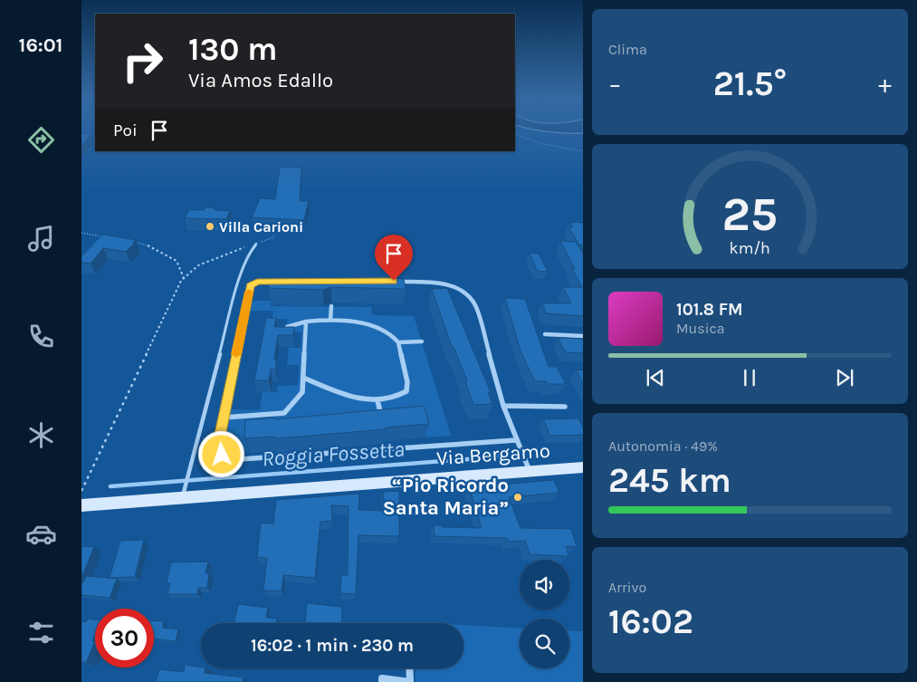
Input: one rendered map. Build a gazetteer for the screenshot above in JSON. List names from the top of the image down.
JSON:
{
  "streets": {
    "main road": ["Via Bergamo"]
  },
  "water": ["Roggia Fossetta"],
  "places": ["Villa Carioni", "“Pio Ricordo Santa Maria”"],
  "page": {
    "tabs": "16:01",
    "tile": [
      "Clima",
      ["Autonomia · 49%", "245 km"],
      ["Arrivo", "16:02"]
    ],
    "turn": ["130 m", "Via Amos Edallo"],
    "heat": ["−", "21.5°", "+"],
    "then": "Poi",
    "song": ["101.8 FM", "Musica"],
    "limit": "30",
    "trip": "16:02 · 1 min · 230 m",
    "gauge": ["25", "km/h"]
  }
}
